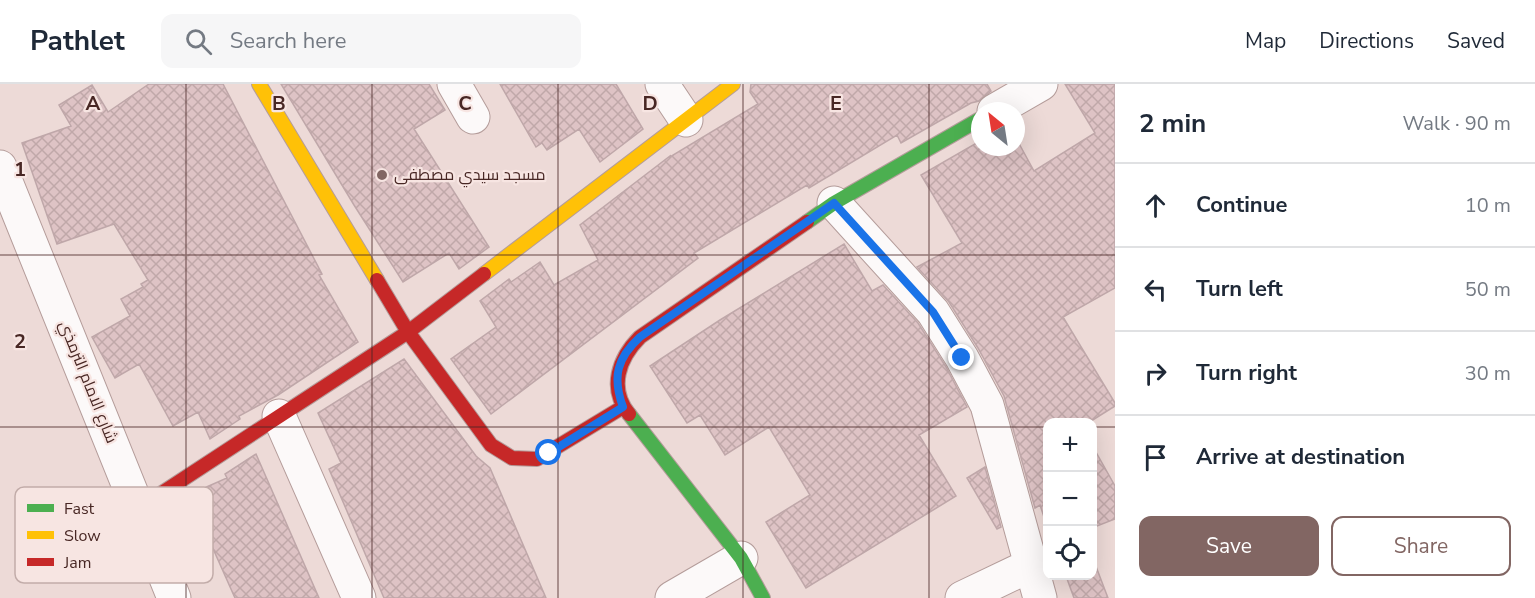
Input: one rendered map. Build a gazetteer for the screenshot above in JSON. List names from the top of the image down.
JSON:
{
  "streets": {
    "street": ["شارع الامام الترمذي"]
  },
  "places": ["مسجد سيدي مصطفى"],
  "legend": ["Fast", "Slow", "Jam"],
  "north": "top left",
  "page": {
    "header": "Pathlet",
    "search": "Search here",
    "nav": ["Map", "Directions", "Saved"],
    "heading": ["2 min", "Walk · 90 m"],
    "list": [
      ["Continue", "10 m"],
      ["Turn left", "50 m"],
      ["Turn right", "30 m"],
      "Arrive at destination"
    ],
    "map_buttons": ["+", "−"],
    "buttons": ["Save", "Share"]
  },
  "grid": {
    "columns": [
      "A",
      "B",
      "C",
      "D",
      "E"
    ],
    "rows": ["1", "2"]
  }
}
